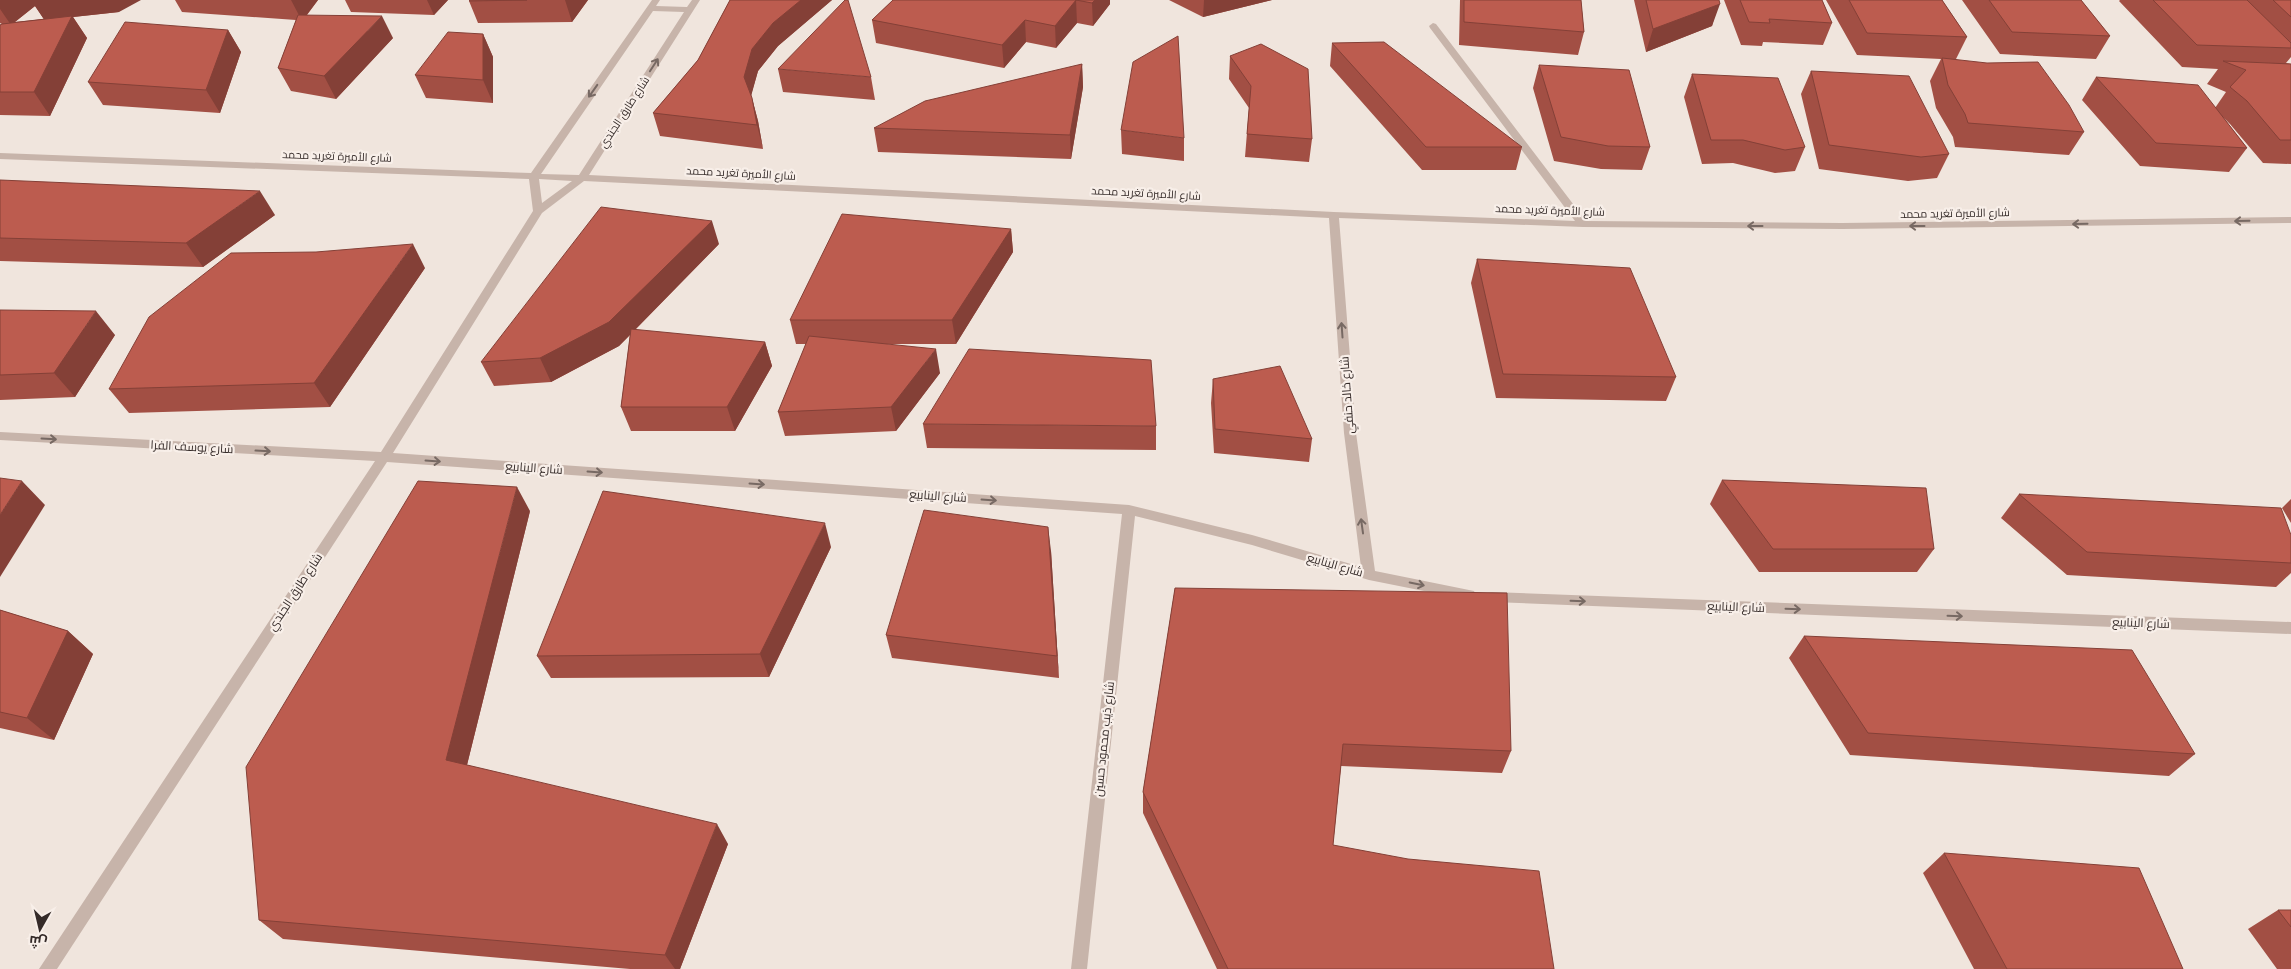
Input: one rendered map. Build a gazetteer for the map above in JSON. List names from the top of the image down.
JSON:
{
  "streets": {
    "street": [
      "شارع طارق الجندي",
      "شارع الأميرة تغريد محمد",
      "شارع خالد حنفي",
      "شارع يوسف الفرا",
      "شارع الينابيع",
      "شارع ذيب محمود حسين"
    ]
  },
  "crossings": [
    ["شارع طارق الجندي", "شارع الأميرة تغريد محمد"],
    ["شارع طارق الجندي", "شارع يوسف الفرا"],
    ["شارع طارق الجندي", "شارع الينابيع"],
    ["شارع الأميرة تغريد محمد", "شارع خالد حنفي"],
    ["شارع خالد حنفي", "شارع الينابيع"],
    ["شارع يوسف الفرا", "شارع الينابيع"],
    ["شارع الينابيع", "شارع ذيب محمود حسين"]
  ],
  "one_way": ["شارع خالد حنفي", "شارع يوسف الفرا", "شارع الينابيع"],
  "north": "bottom"
}
